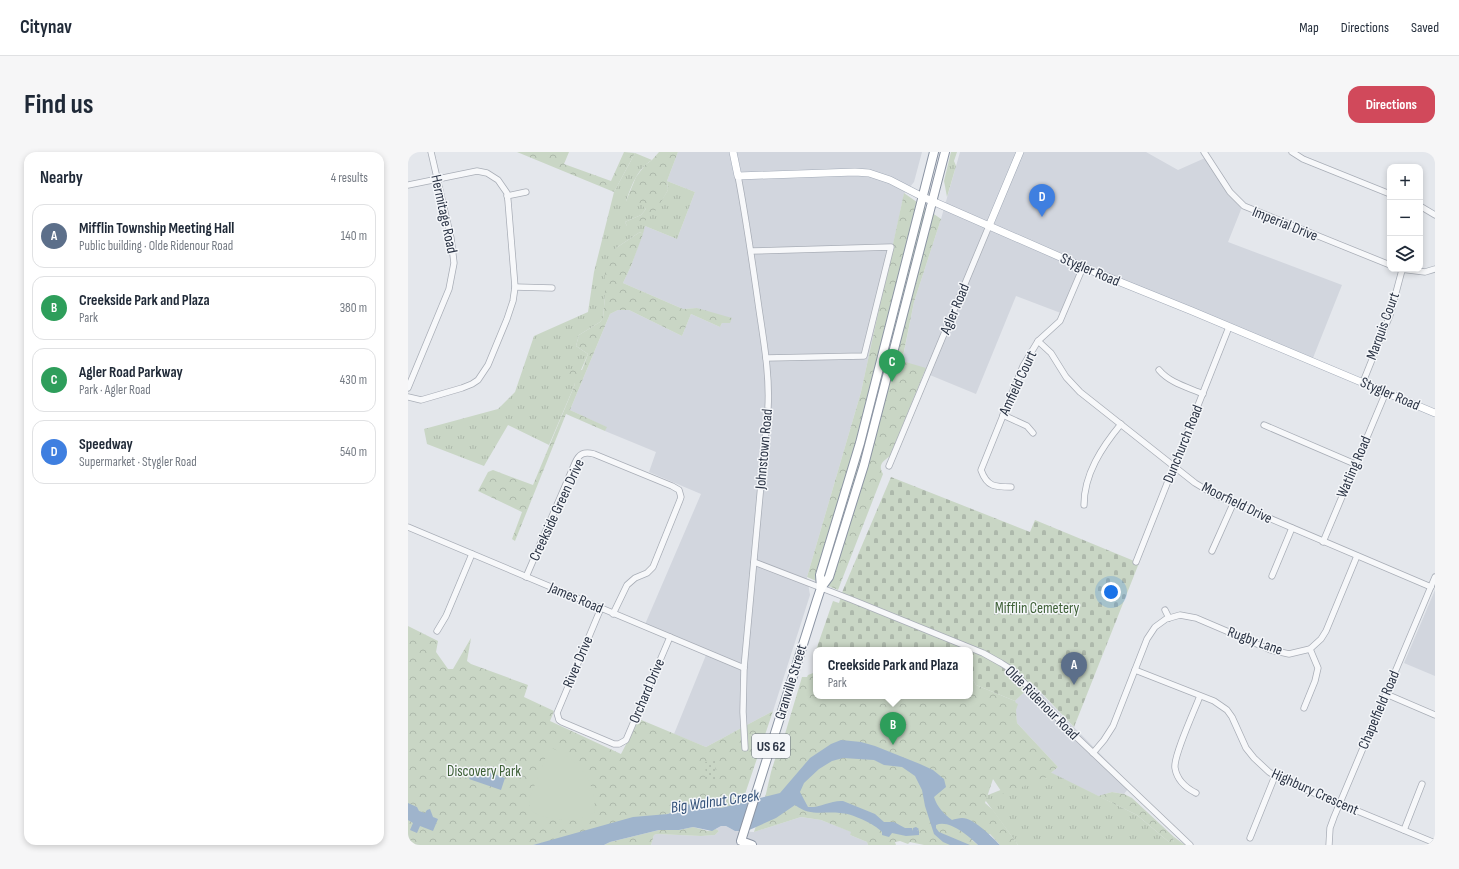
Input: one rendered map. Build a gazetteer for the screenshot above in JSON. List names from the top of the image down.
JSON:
{
  "streets": {
    "highway": ["Granville Street", "US 62"],
    "main road": ["Stygler Road", "Agler Road", "Johnstown Road"],
    "street": [
      "Hermitage Road",
      "Imperial Drive",
      "Marquis Court",
      "Amfield Court",
      "Dunchurch Road",
      "Watling Road",
      "Moorfield Drive",
      "Creekside Green Drive",
      "James Road",
      "Rugby Lane",
      "River Drive",
      "Orchard Drive",
      "Olde Ridenour Road",
      "Chapelfield Road",
      "Highbury Crescent"
    ]
  },
  "crossings": [
    ["Stygler Road", "Agler Road"],
    ["Stygler Road", "Marquis Court"],
    ["Stygler Road", "Amfield Court"],
    ["Stygler Road", "Dunchurch Road"],
    ["Stygler Road", "Johnstown Road"],
    ["Stygler Road", "Watling Road"],
    ["Stygler Road", "US 62"],
    ["Amfield Court", "Moorfield Drive"],
    ["Dunchurch Road", "Moorfield Drive"],
    ["Johnstown Road", "James Road"],
    ["Johnstown Road", "Olde Ridenour Road"],
    ["Watling Road", "Moorfield Drive"],
    ["Moorfield Drive", "Chapelfield Road"],
    ["Creekside Green Drive", "James Road"],
    ["James Road", "River Drive"],
    ["James Road", "Orchard Drive"],
    ["River Drive", "Orchard Drive"],
    ["Granville Street", "Olde Ridenour Road"],
    ["Granville Street", "US 62"],
    ["Olde Ridenour Road", "US 62"],
    ["Chapelfield Road", "Highbury Crescent"]
  ],
  "water": ["Big Walnut Creek"],
  "parks": ["Mifflin Cemetery", "Discovery Park"],
  "page": {
    "header": "Citynav",
    "nav": ["Map", "Directions", "Saved"],
    "buttons": "Directions",
    "title": "Find us",
    "heading": ["Nearby", "4 results"],
    "map_buttons": ["+", "−"],
    "pins": [
      "D",
      "C",
      "A",
      "B"
    ],
    "list": [
      {
        "mark": "A",
        "name": "Mifflin Township Meeting Hall",
        "note": "Public building · Olde Ridenour Road",
        "value": "140 m"
      },
      {
        "mark": "B",
        "name": "Creekside Park and Plaza",
        "note": "Park",
        "value": "380 m"
      },
      {
        "mark": "C",
        "name": "Agler Road Parkway",
        "note": "Park · Agler Road",
        "value": "430 m"
      },
      {
        "mark": "D",
        "name": "Speedway",
        "note": "Supermarket · Stygler Road",
        "value": "540 m"
      }
    ],
    "popup": ["Creekside Park and Plaza", "Park"]
  }
}
